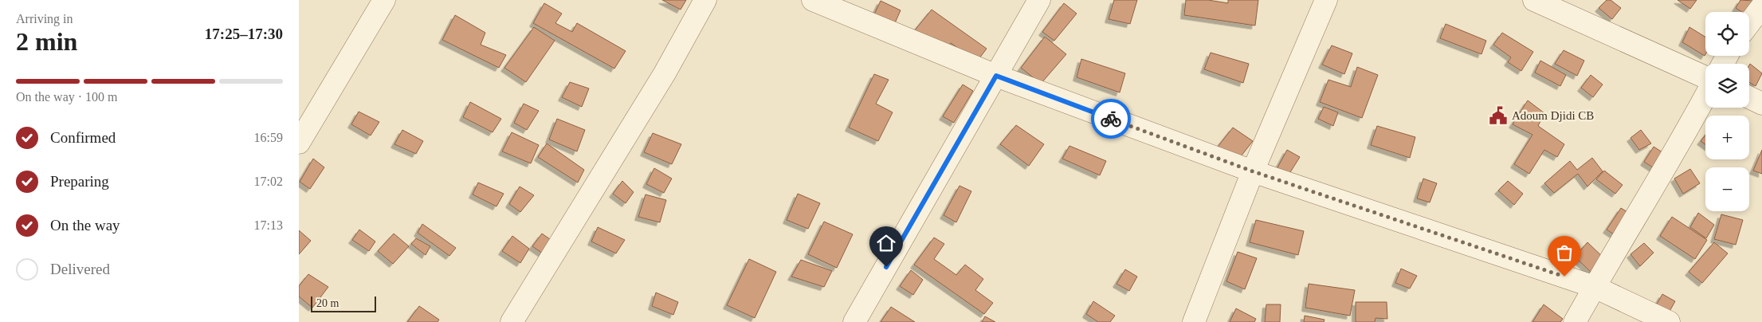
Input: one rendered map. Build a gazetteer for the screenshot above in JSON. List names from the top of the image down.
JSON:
{
  "places": {
    "public building": ["Adoum Djidi CB"]
  },
  "scale_bar": "20 m",
  "page": {
    "heading": ["2 min", "Arriving in", "17:25–17:30"],
    "map_buttons": ["+", "−"],
    "bar": "On the way · 100 m",
    "list": [
      ["Confirmed", "16:59"],
      ["Preparing", "17:02"],
      ["On the way", "17:13"],
      "Delivered"
    ],
    "scale": "20 m"
  }
}
